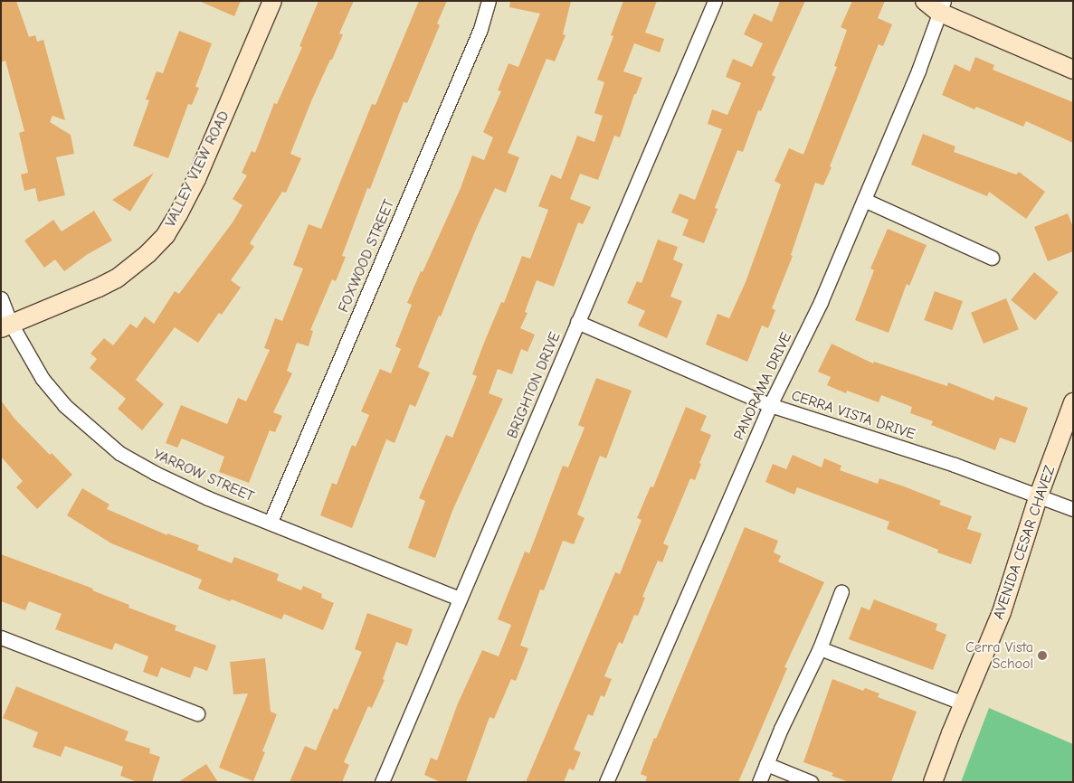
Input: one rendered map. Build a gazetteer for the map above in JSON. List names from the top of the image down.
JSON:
{
  "streets": {
    "street": [
      "VALLEY VIEW ROAD",
      "FOXWOOD STREET",
      "BRIGHTON DRIVE",
      "PANORAMA DRIVE",
      "CERRA VISTA DRIVE",
      "YARROW STREET",
      "AVENIDA CESAR CHAVEZ"
    ]
  },
  "crossings": [
    ["VALLEY VIEW ROAD", "YARROW STREET"],
    ["FOXWOOD STREET", "YARROW STREET"],
    ["BRIGHTON DRIVE", "CERRA VISTA DRIVE"],
    ["BRIGHTON DRIVE", "YARROW STREET"],
    ["PANORAMA DRIVE", "CERRA VISTA DRIVE"],
    ["CERRA VISTA DRIVE", "AVENIDA CESAR CHAVEZ"]
  ],
  "places": ["Cerra Vista School"]
}
